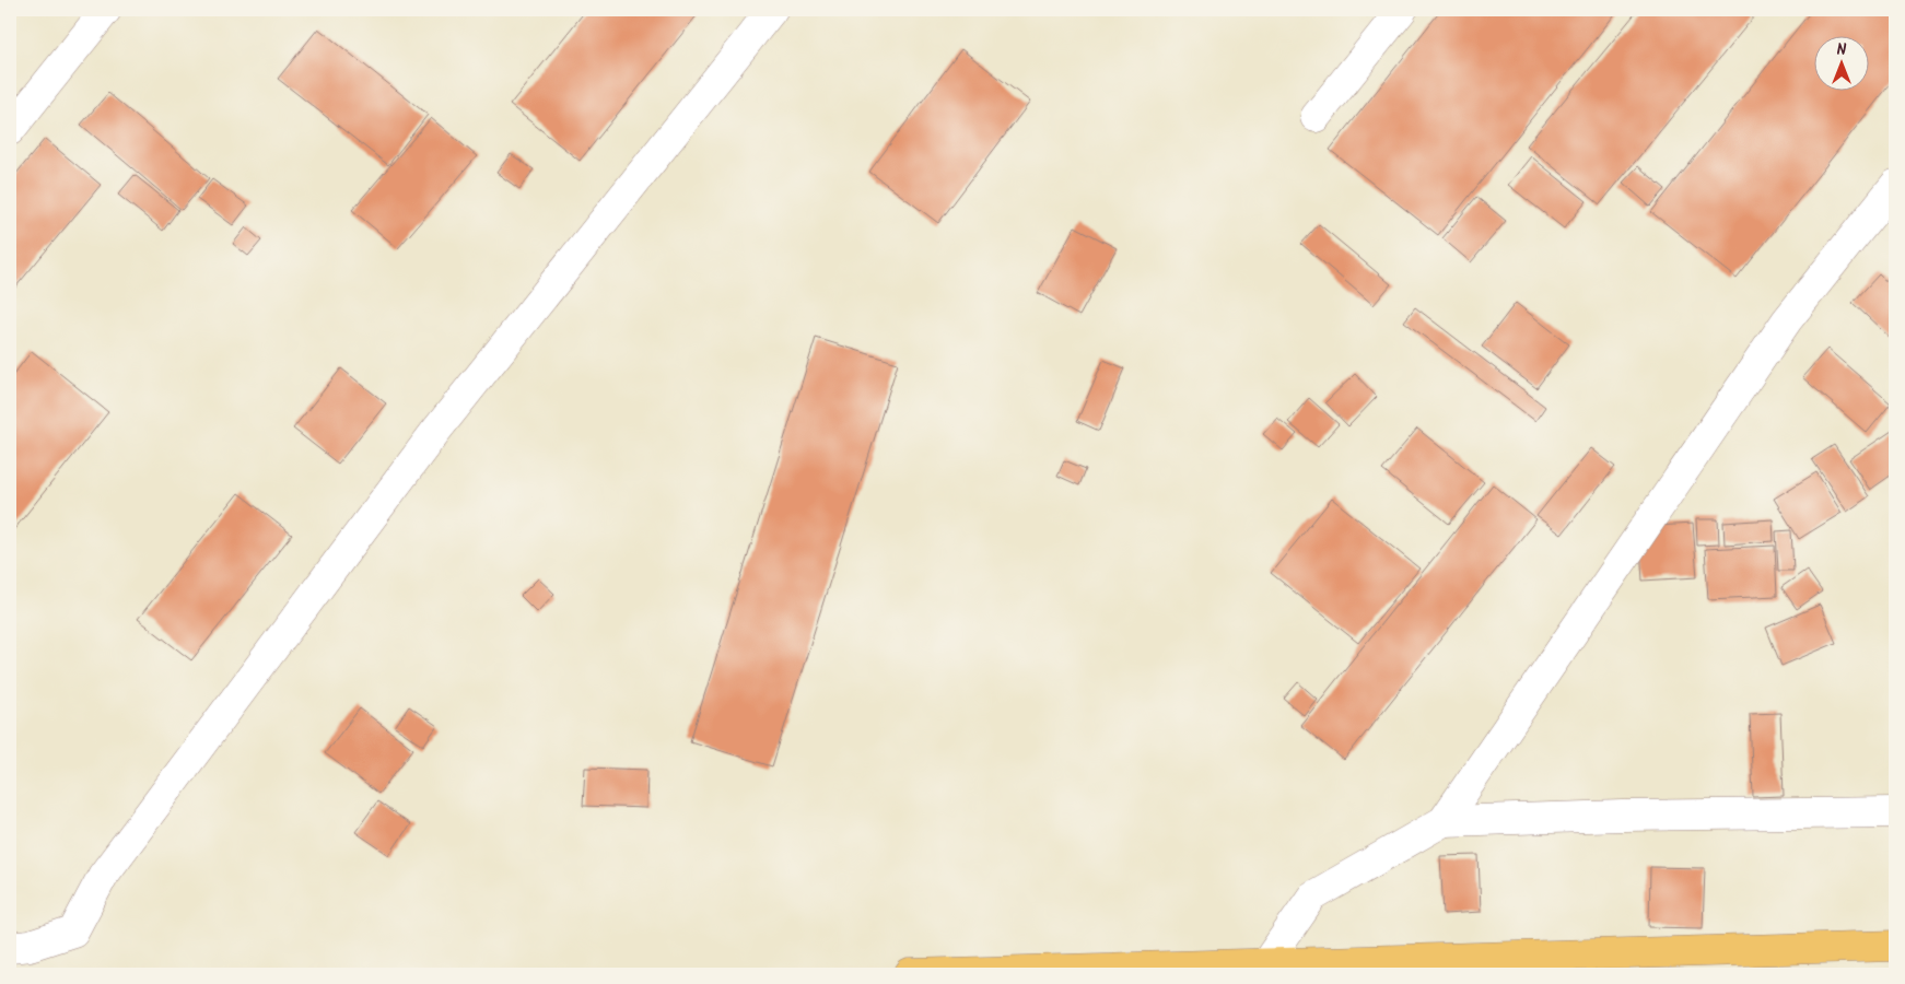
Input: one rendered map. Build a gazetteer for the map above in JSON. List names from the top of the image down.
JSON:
{
  "north": "top"
}
